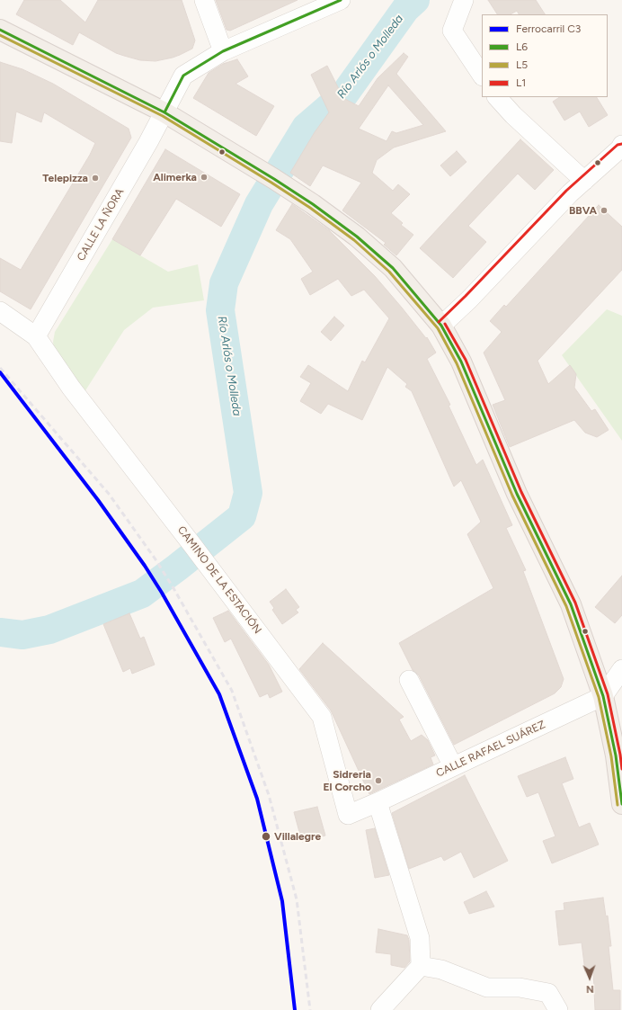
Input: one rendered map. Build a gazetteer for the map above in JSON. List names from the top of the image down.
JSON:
{
  "streets": {
    "street": ["CALLE LA ÑORA", "CAMINO DE LA ESTACIÓN", "CALLE RAFAEL SUÁREZ"]
  },
  "crossings": [
    ["CALLE LA ÑORA", "CAMINO DE LA ESTACIÓN"],
    ["CAMINO DE LA ESTACIÓN", "CALLE RAFAEL SUÁREZ"]
  ],
  "water": ["Río Arlós o Molleda"],
  "places": [
    "Alimerka",
    "Telepizza",
    "BBVA",
    "Sidreria El Corcho",
    "Villalegre"
  ],
  "lines": [
    "transit line L6",
    "transit line L5",
    "transit line L1",
    "rail line C3"
  ],
  "legend": [
    "Ferrocarril C3",
    "L6",
    "L5",
    "L1"
  ],
  "north": "bottom"
}
